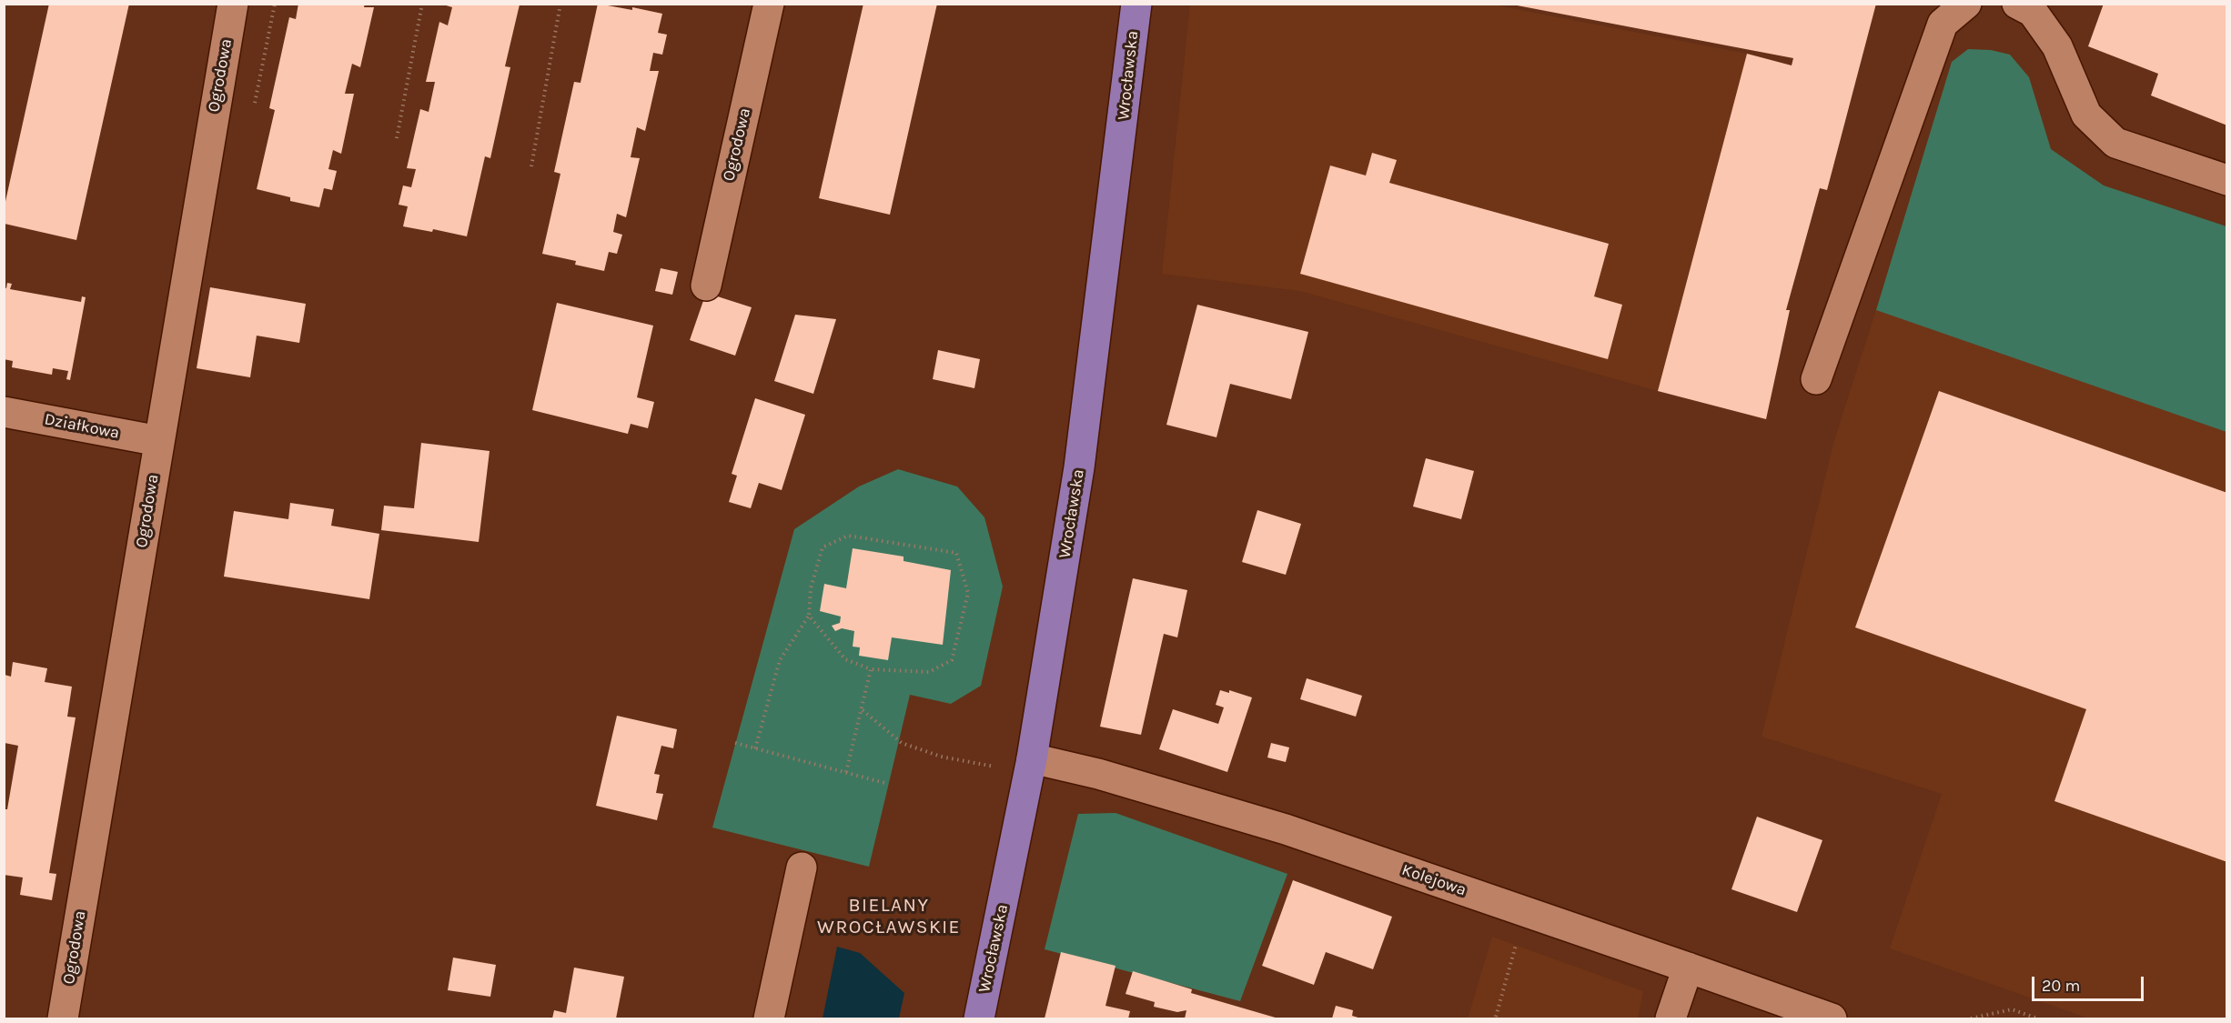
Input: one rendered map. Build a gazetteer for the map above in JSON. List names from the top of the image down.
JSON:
{
  "streets": {
    "main road": ["Wrocławska"],
    "street": ["Ogrodowa", "Działkowa", "Kolejowa"]
  },
  "crossings": [
    ["Ogrodowa", "Działkowa"],
    ["Wrocławska", "Kolejowa"]
  ],
  "districts": ["BIELANY WROCŁAWSKIE"],
  "scale_bar": "20 m"
}
